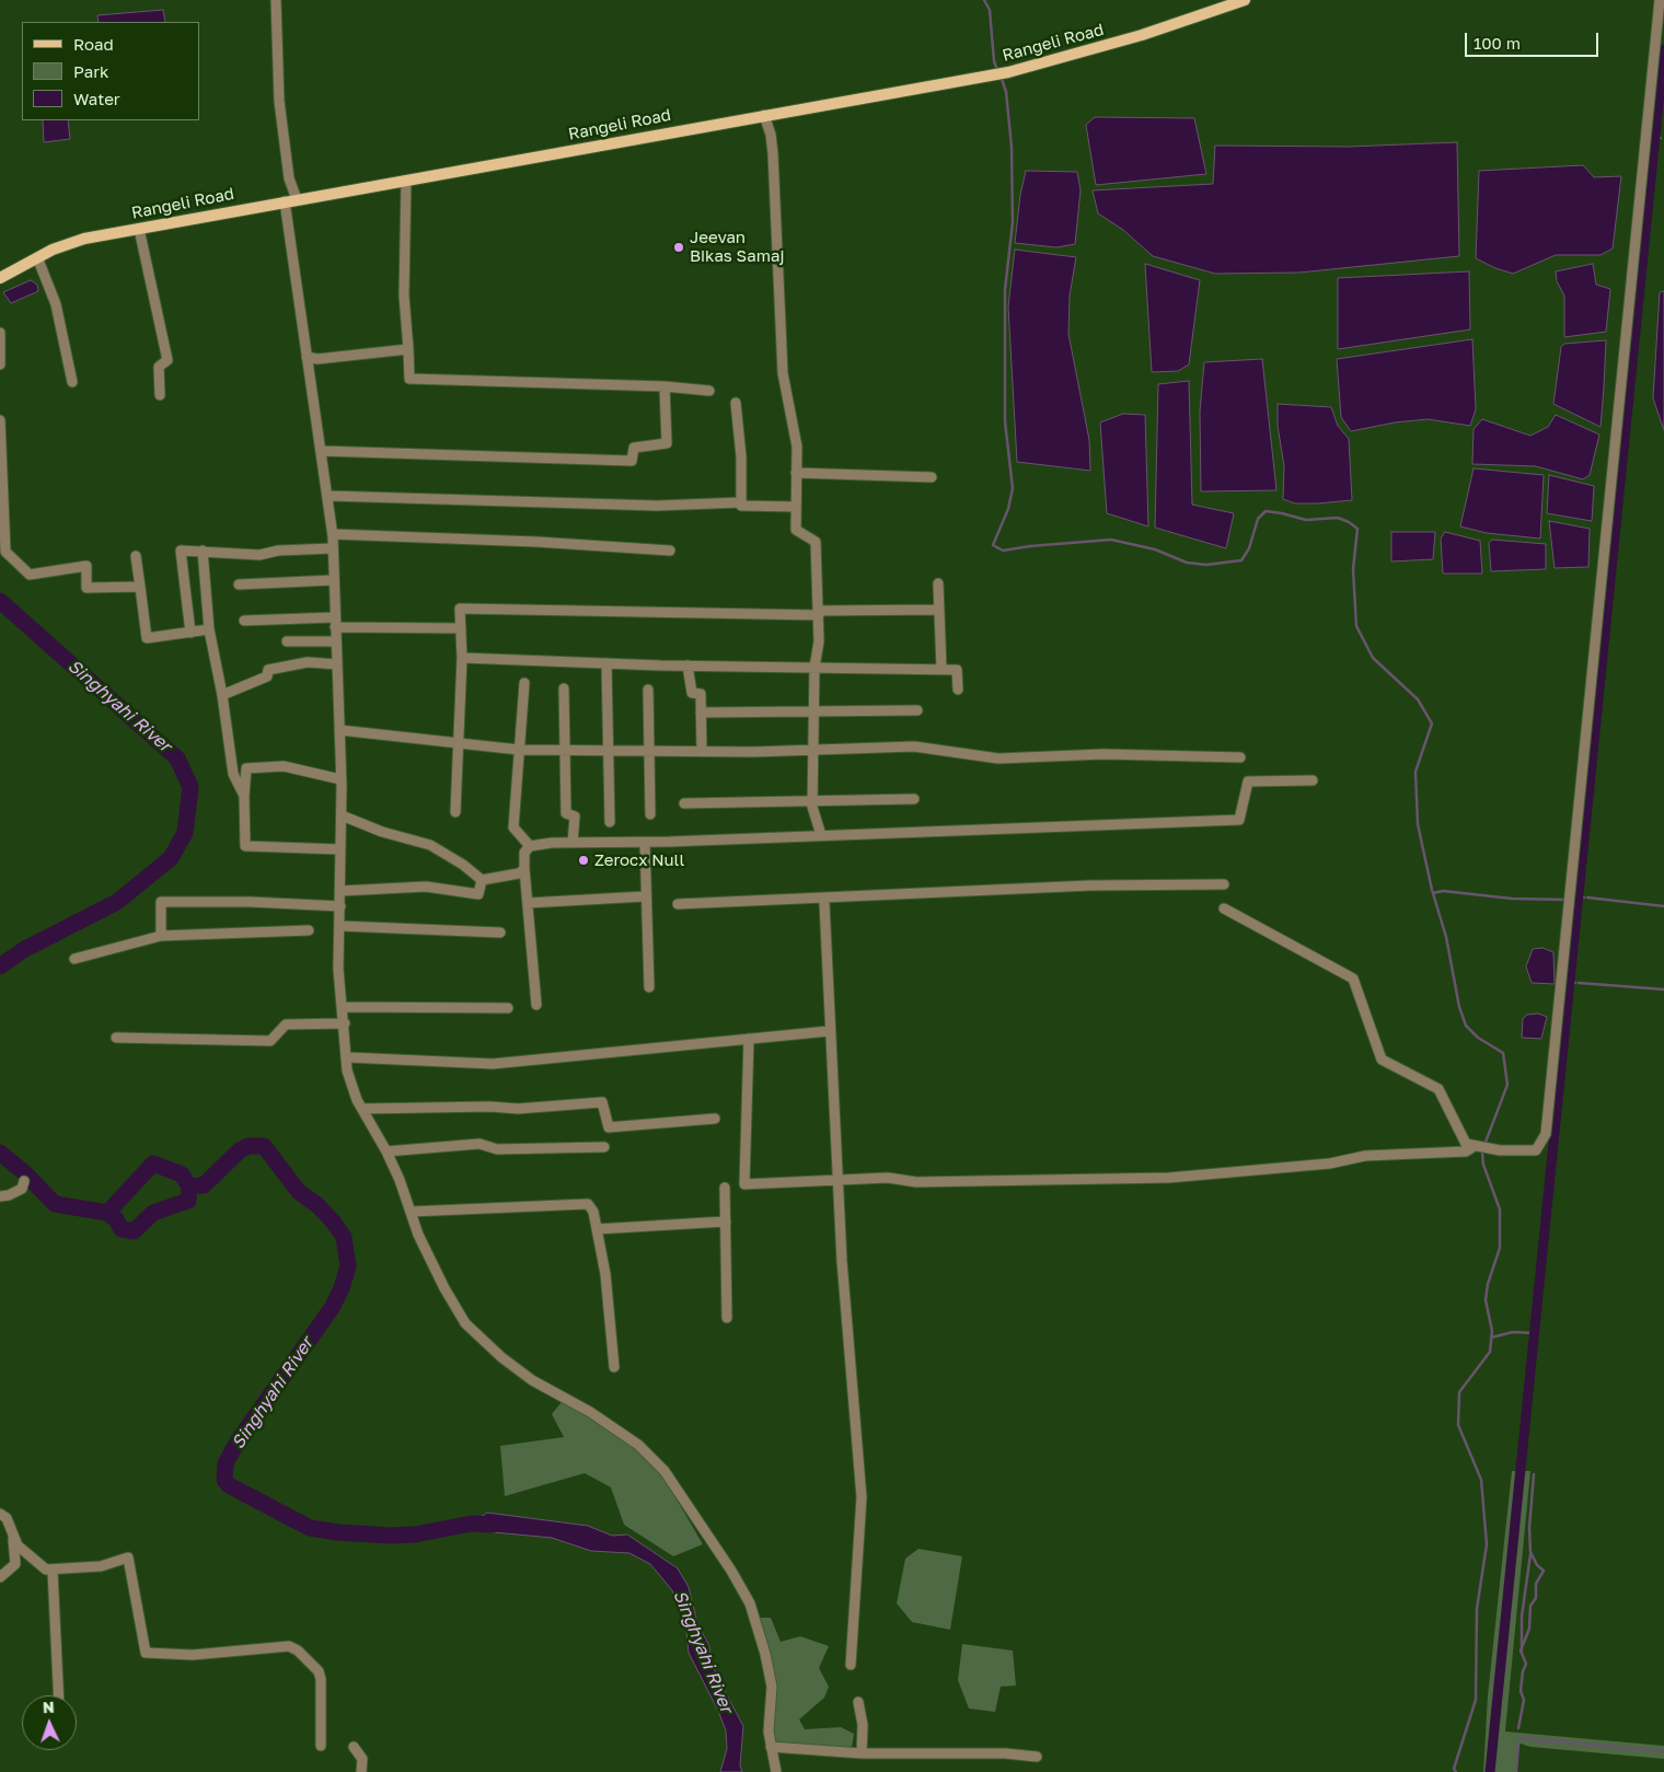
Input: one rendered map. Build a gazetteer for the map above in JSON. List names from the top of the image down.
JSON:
{
  "streets": {
    "main road": ["Rangeli Road"]
  },
  "water": ["Singhyahi River"],
  "places": ["Jeevan Bikas Samaj", "Zerocx Null"],
  "legend": ["Road", "Park", "Water"],
  "scale_bar": "100 m",
  "north": "top"
}
